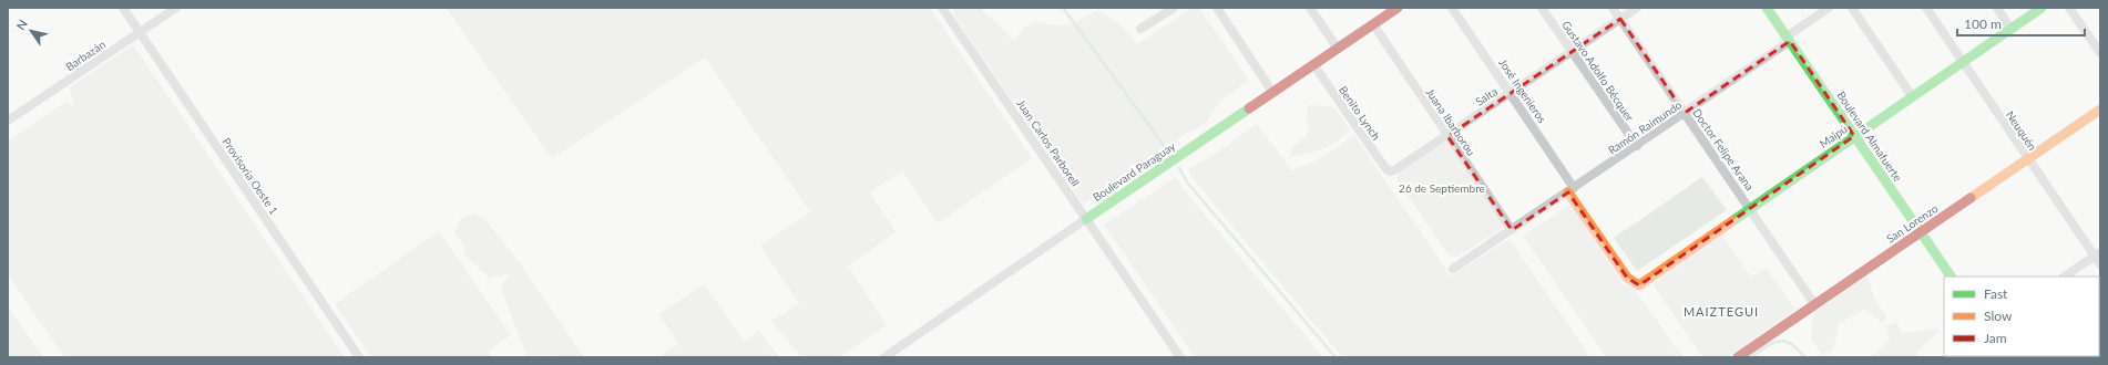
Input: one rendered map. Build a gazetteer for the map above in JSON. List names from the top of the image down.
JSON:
{
  "streets": {
    "street": [
      "Barbazán",
      "Gustavo Adolfo Bécquer",
      "José Ingenieros",
      "Salta",
      "Benito Lynch",
      "Juana Ibarborou",
      "Ramón Raimundo",
      "Neuquén",
      "Maipú",
      "Boulevard Almafuerte",
      "Juan Carlos Parborell",
      "Doctor Felipe Arana",
      "Boulevard Paraguay",
      "Provisoria Oeste 1",
      "San Lorenzo"
    ]
  },
  "crossings": [
    ["Barbazán", "Provisoria Oeste 1"],
    ["Gustavo Adolfo Bécquer", "Salta"],
    ["Gustavo Adolfo Bécquer", "Ramón Raimundo"],
    ["José Ingenieros", "Salta"],
    ["José Ingenieros", "Ramón Raimundo"],
    ["José Ingenieros", "Maipú"],
    ["Salta", "Benito Lynch"],
    ["Salta", "Juana Ibarborou"],
    ["Salta", "Doctor Felipe Arana"],
    ["Benito Lynch", "Boulevard Paraguay"],
    ["Juana Ibarborou", "Ramón Raimundo"],
    ["Juana Ibarborou", "Boulevard Paraguay"],
    ["Ramón Raimundo", "Boulevard Almafuerte"],
    ["Ramón Raimundo", "Doctor Felipe Arana"],
    ["Neuquén", "Maipú"],
    ["Neuquén", "San Lorenzo"],
    ["Maipú", "Boulevard Almafuerte"],
    ["Maipú", "Doctor Felipe Arana"],
    ["Boulevard Almafuerte", "San Lorenzo"],
    ["Juan Carlos Parborell", "Boulevard Paraguay"],
    ["Doctor Felipe Arana", "San Lorenzo"]
  ],
  "districts": ["MAIZTEGUI"],
  "parks": ["26 de Septiembre"],
  "legend": ["Fast", "Slow", "Jam"],
  "scale_bar": "100 m",
  "north": "top left"
}
